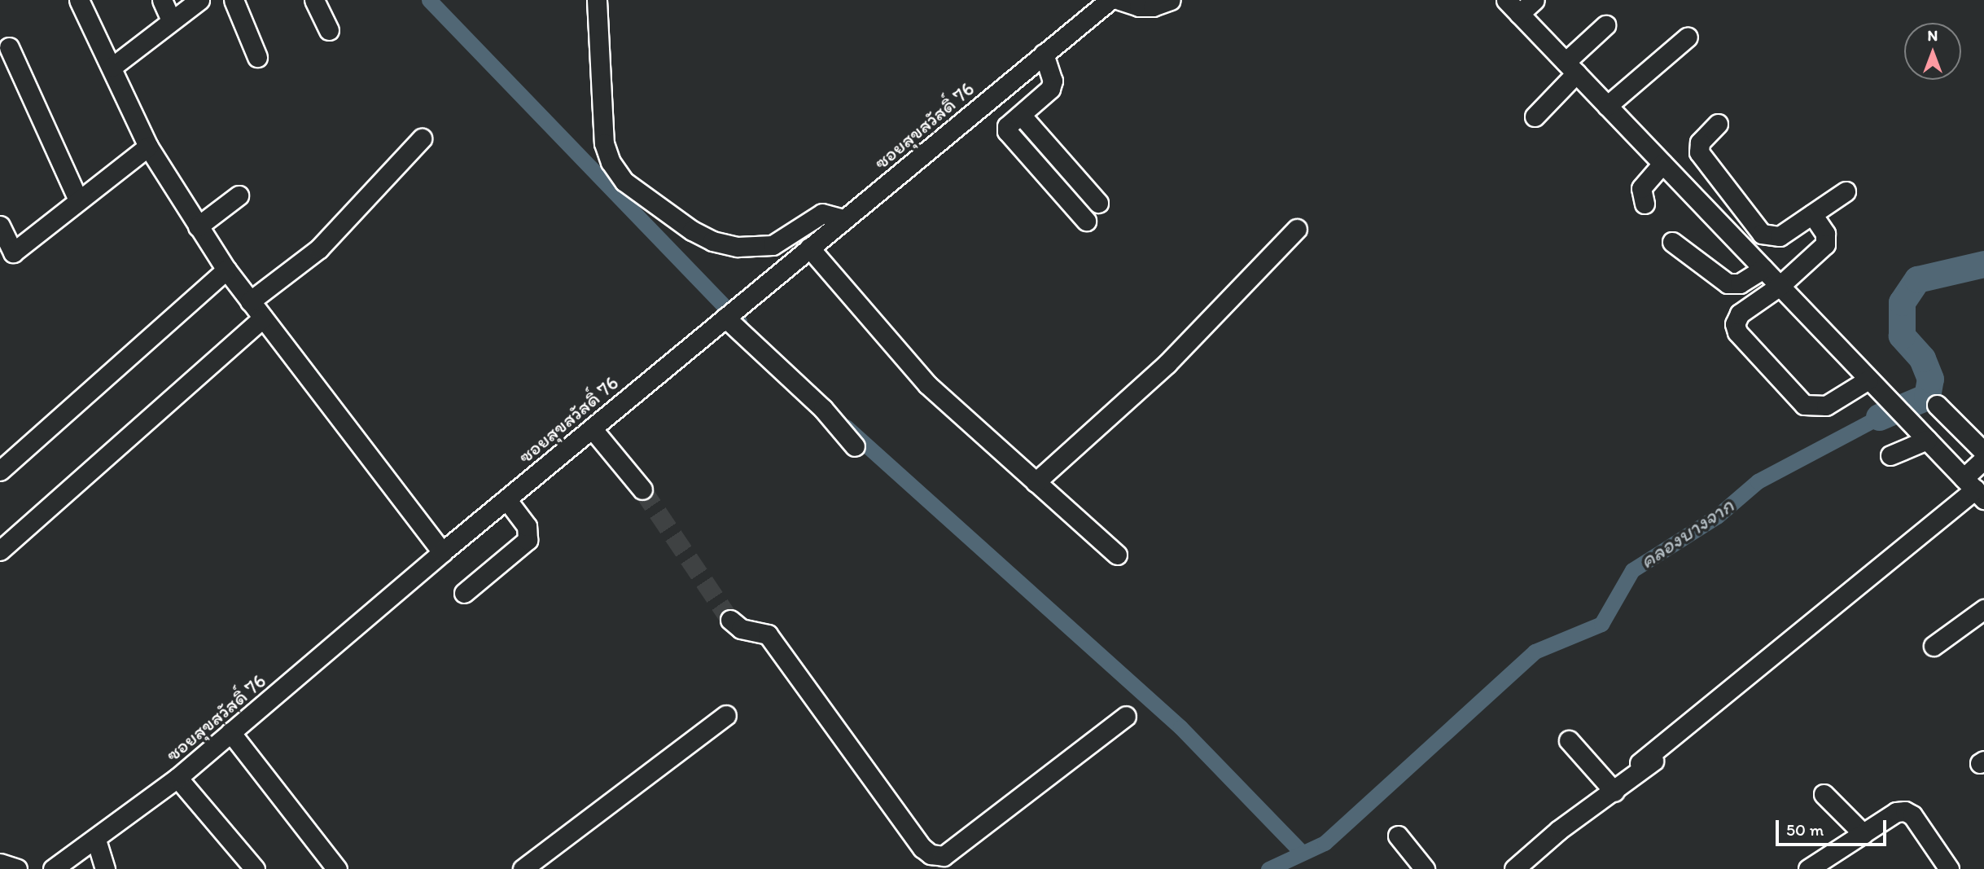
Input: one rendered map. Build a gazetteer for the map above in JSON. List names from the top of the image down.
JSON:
{
  "streets": {
    "street": ["ซอยสุขสวัสดิ์ 76"]
  },
  "water": ["คลองบางจาก"],
  "scale_bar": "50 m",
  "north": "top"
}
